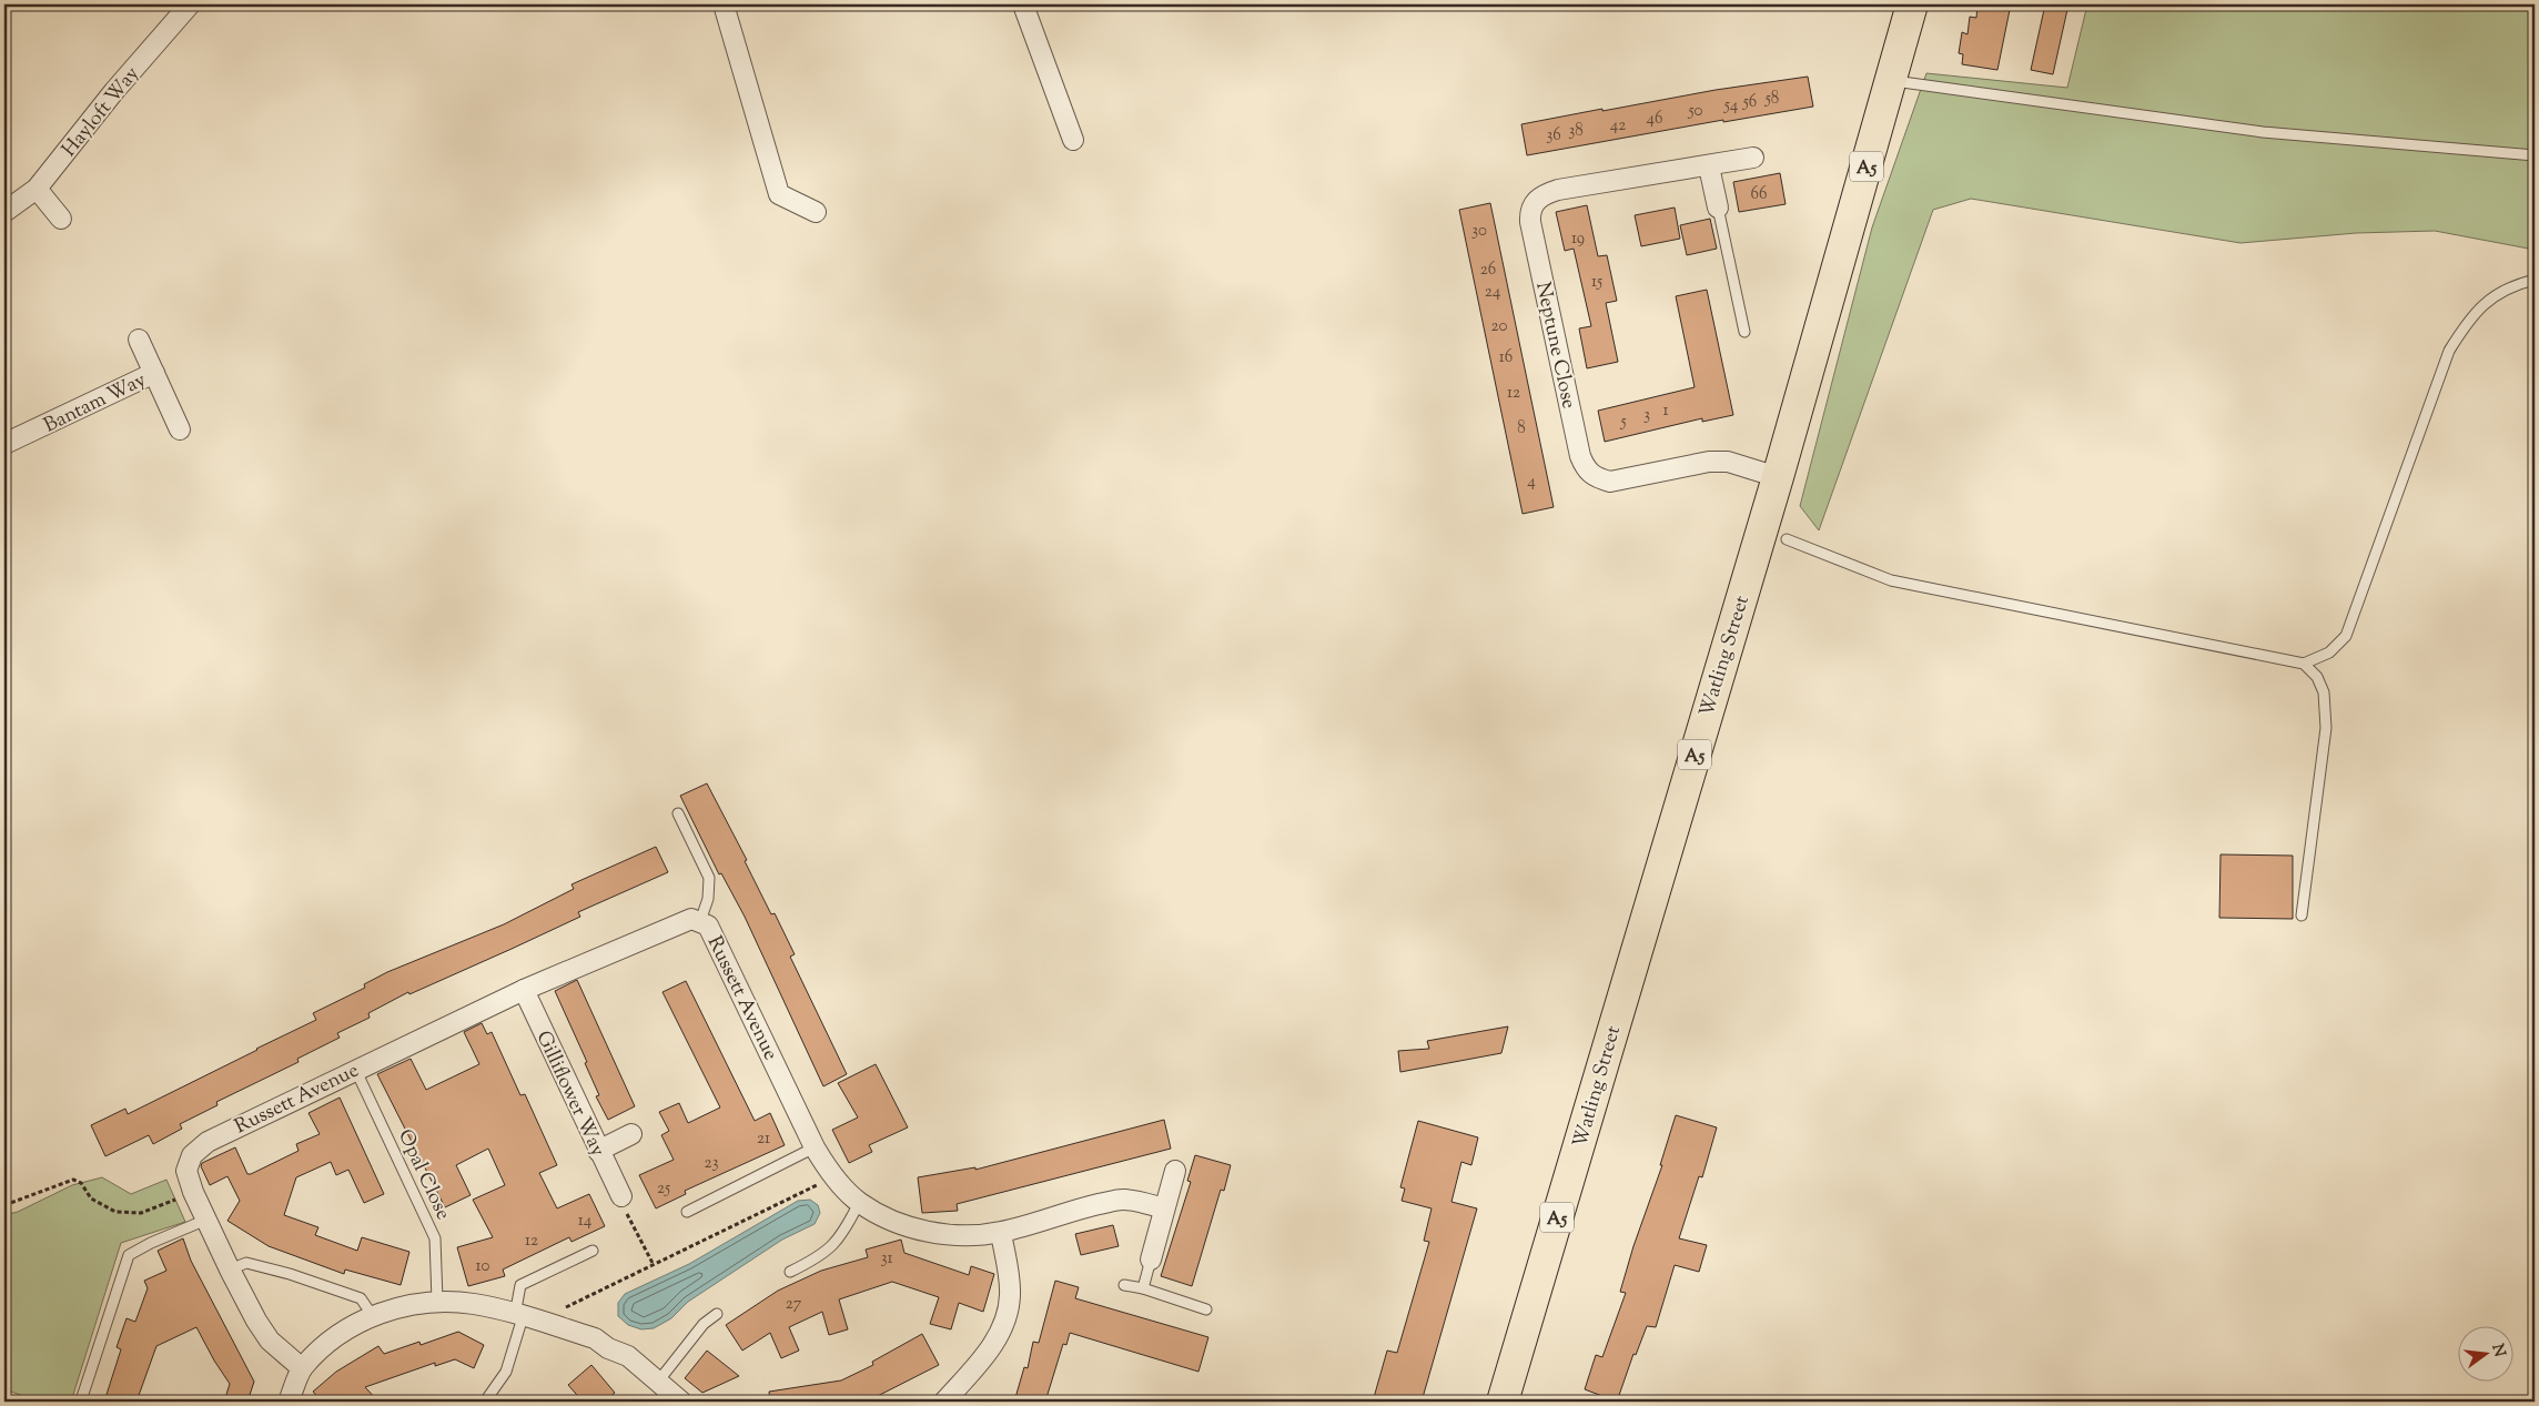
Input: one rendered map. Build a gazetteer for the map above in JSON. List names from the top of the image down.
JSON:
{
  "streets": {
    "highway": ["A5", "Watling Street"],
    "street": [
      "Hayloft Way",
      "Neptune Close",
      "Bantam Way",
      "Russett Avenue",
      "Gilliflower Way"
    ],
    "lane": ["Opal Close"]
  },
  "crossings": [
    ["Neptune Close", "Watling Street"],
    ["Russett Avenue", "Gilliflower Way"],
    ["Russett Avenue", "Opal Close"]
  ],
  "house_numbers": [
    "58",
    "56",
    "54",
    "50",
    "46",
    "42",
    "38",
    "36",
    "66",
    "30",
    "19",
    "26",
    "15",
    "24",
    "20",
    "16",
    "12",
    "1",
    "3",
    "5",
    "8",
    "4",
    "21",
    "23",
    "25",
    "14",
    "12",
    "31",
    "10",
    "27"
  ],
  "north": "right"
}
